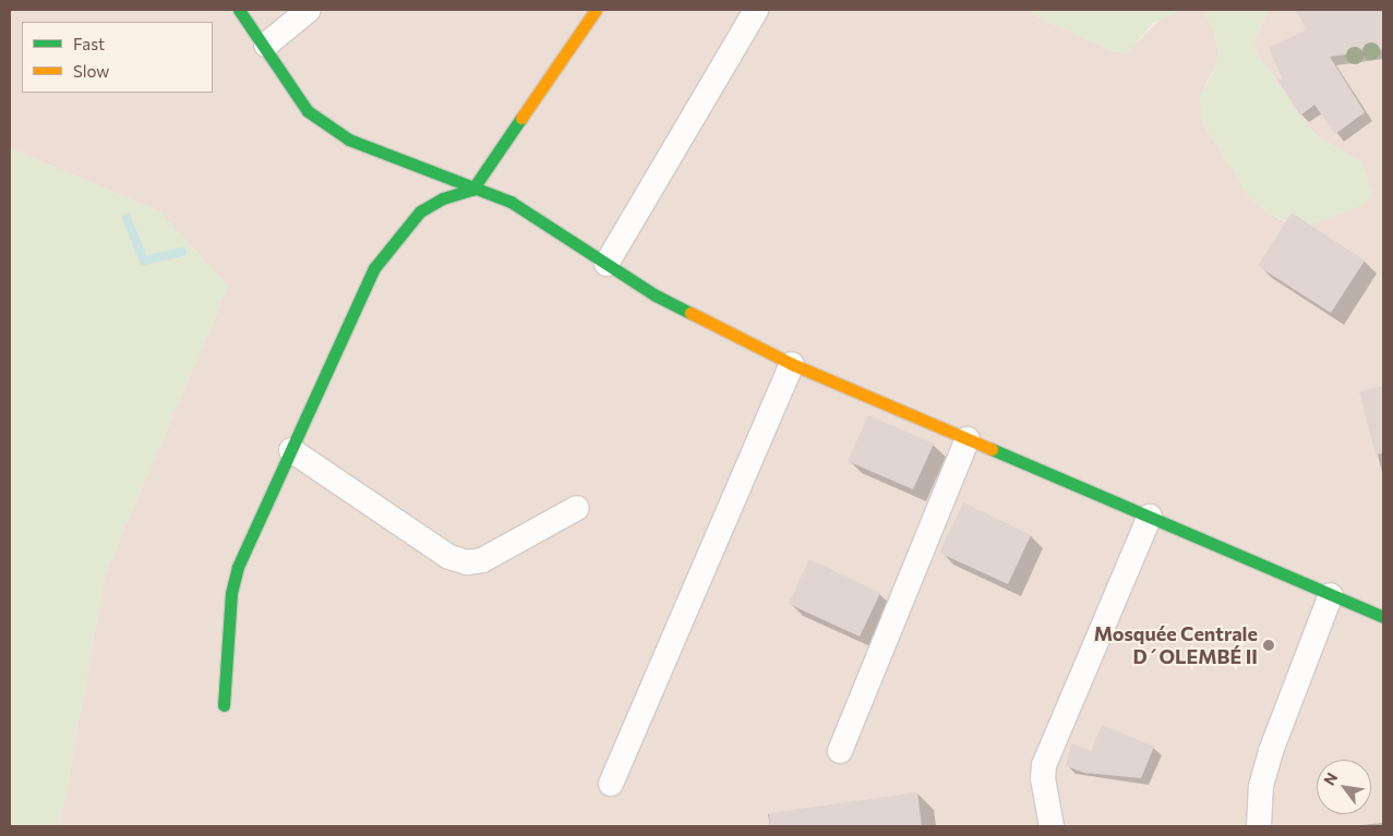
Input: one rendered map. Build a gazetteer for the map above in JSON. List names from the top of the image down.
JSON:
{
  "places": ["Mosquée Centrale D´OLEMBÉ II"],
  "legend": ["Fast", "Slow"],
  "north": "top left"
}
